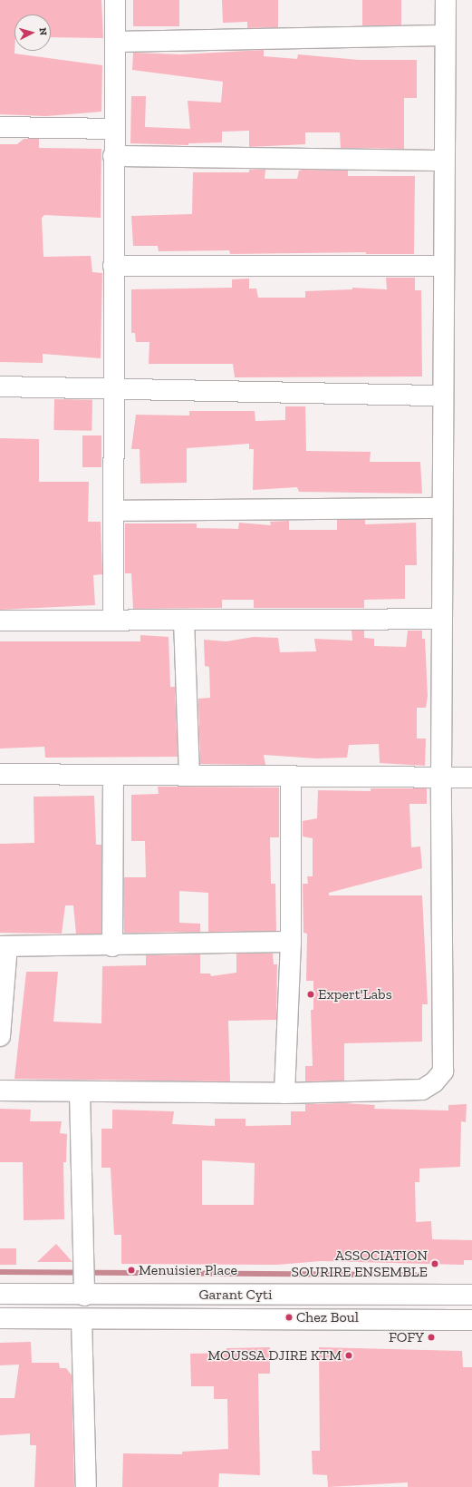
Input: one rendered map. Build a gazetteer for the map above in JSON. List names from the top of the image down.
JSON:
{
  "streets": {
    "street": ["Garant Cyti"]
  },
  "places": [
    "Expert'Labs",
    "ASSOCIATION SOURIRE ENSEMBLE",
    "Menuisier Place",
    "Chez Boul",
    "FOFY",
    "MOUSSA DJIRE KTM"
  ],
  "north": "right"
}
